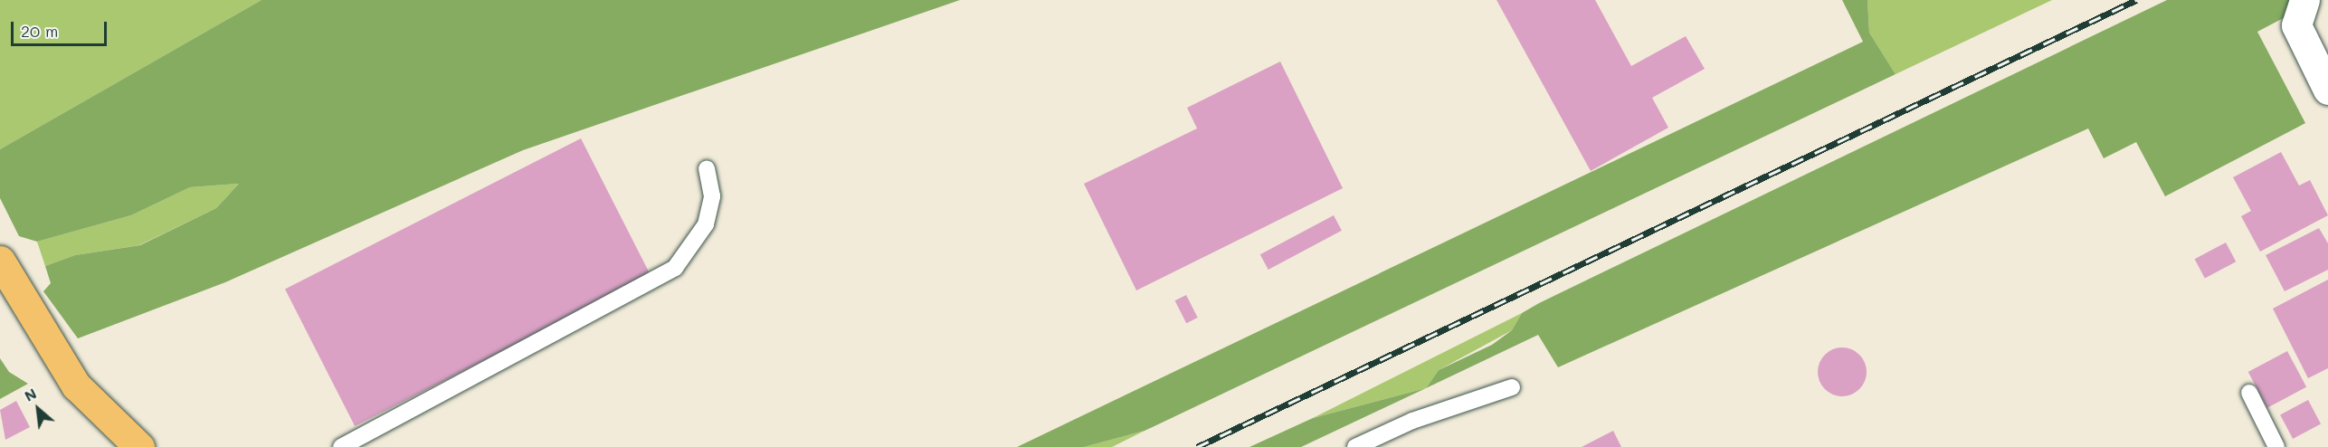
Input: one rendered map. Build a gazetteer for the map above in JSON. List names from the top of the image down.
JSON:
{
  "scale_bar": "20 m",
  "north": "top left"
}
